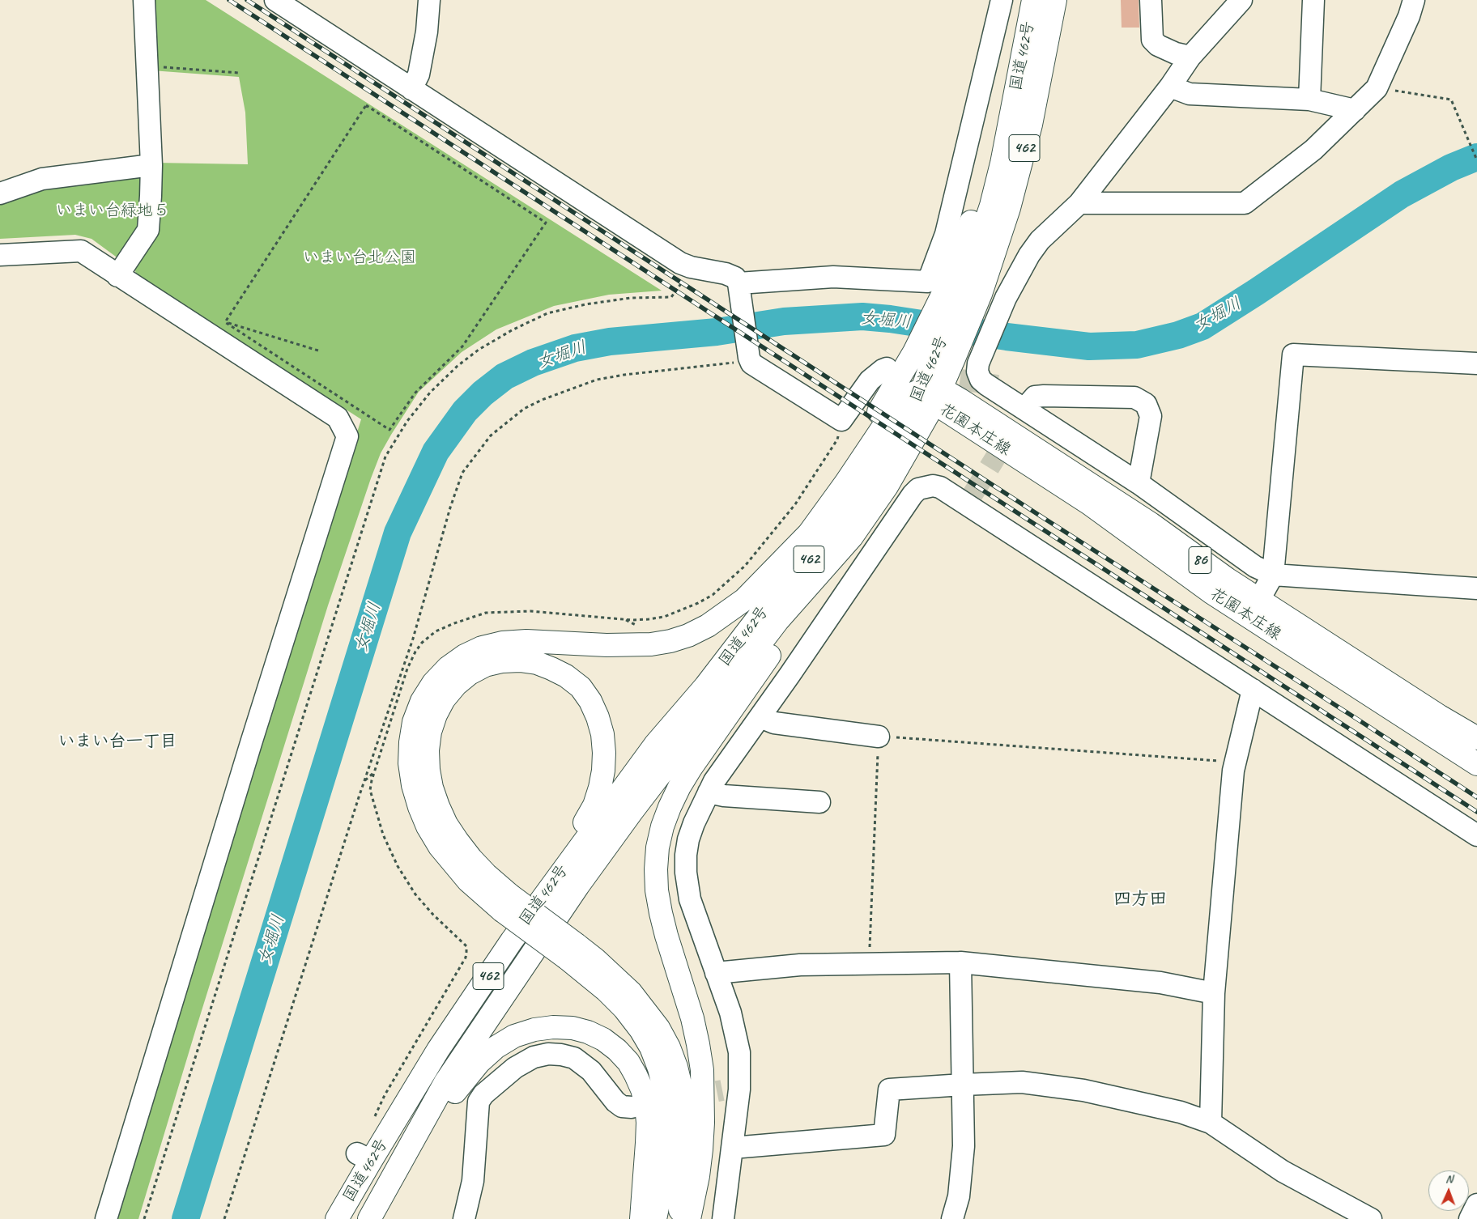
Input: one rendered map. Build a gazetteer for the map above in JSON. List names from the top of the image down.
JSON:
{
  "streets": {
    "main road": [
      "国道462号",
      "462",
      "花園本庄線",
      "86"
    ]
  },
  "crossings": [
    ["国道462号", "花園本庄線"]
  ],
  "districts": ["いまい台一丁目", "四方田"],
  "water": ["女堀川"],
  "parks": ["いまい台緑地５", "いまい台北公園"],
  "north": "top"
}
